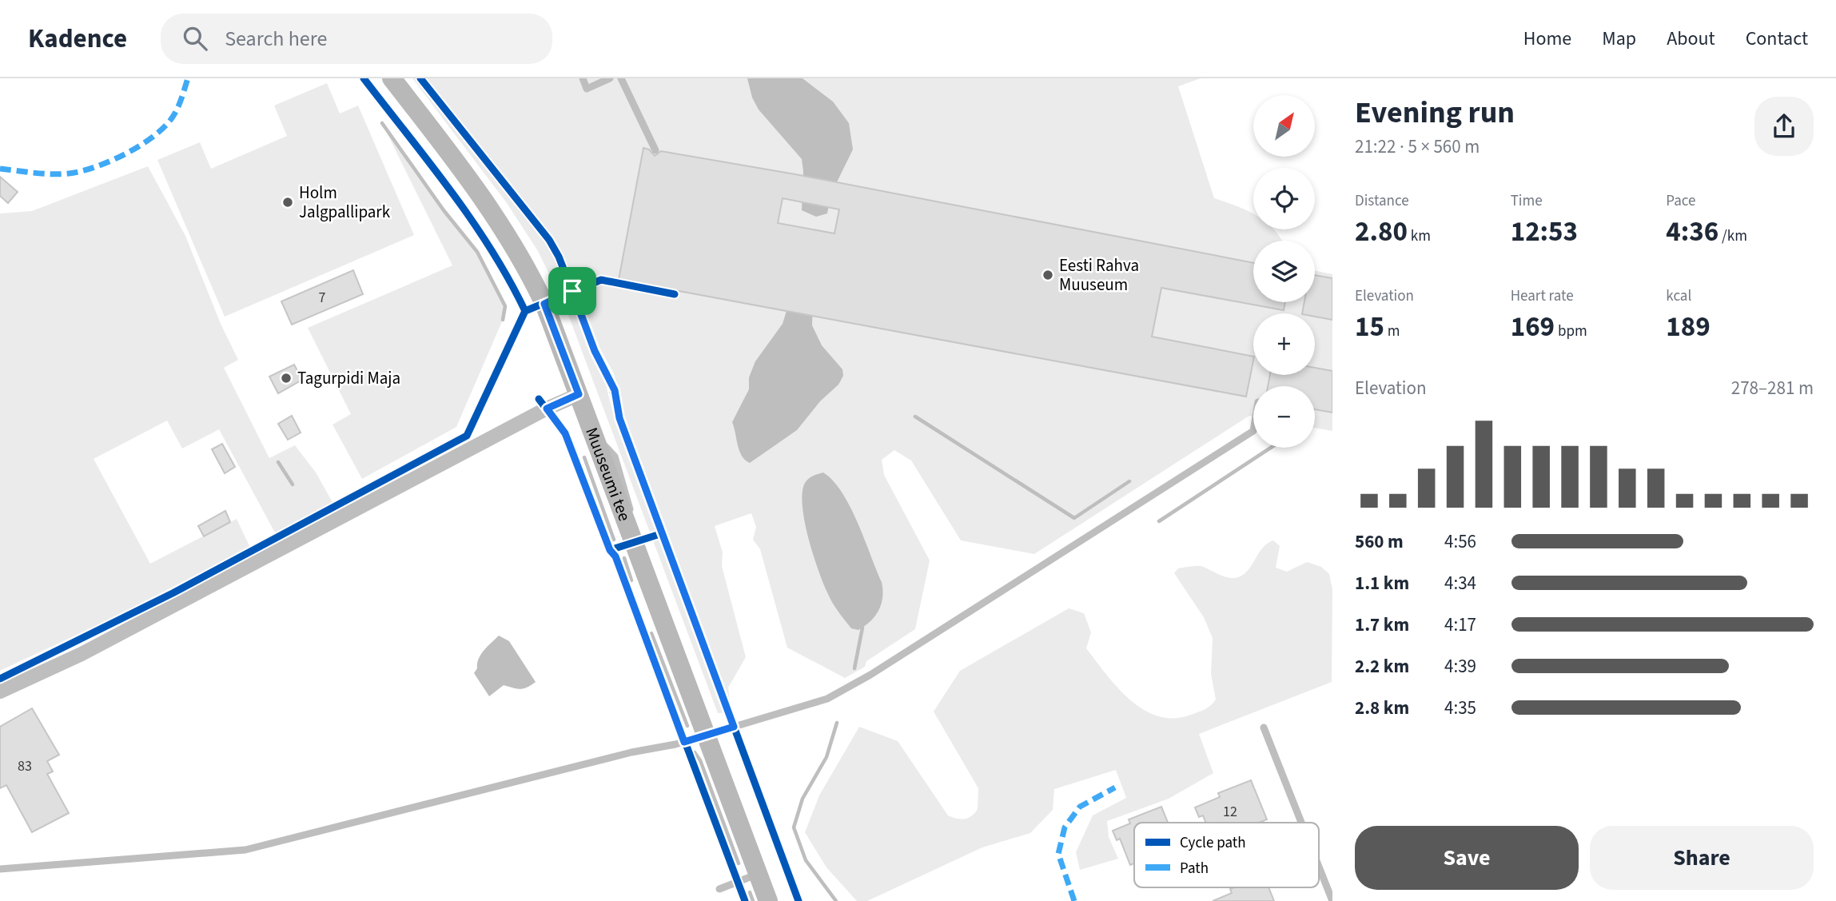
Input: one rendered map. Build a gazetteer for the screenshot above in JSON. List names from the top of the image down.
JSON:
{
  "streets": {
    "street": ["Muuseumi tee"]
  },
  "places": ["Holm Jalgpallipark", "Eesti Rahva Muuseum", "Tagurpidi Maja"],
  "house_numbers": ["7", "83", "12"],
  "legend": ["Cycle path", "Path"],
  "north": "top right",
  "page": {
    "header": "Kadence",
    "search": "Search here",
    "nav": [
      "Home",
      "Map",
      "About",
      "Contact"
    ],
    "heading": ["Evening run", "21:22 · 5 × 560 m"],
    "map_buttons": ["+", "−"],
    "stats": [
      ["Distance", "2.80 km"],
      ["Time", "12:53"],
      ["Pace", "4:36 /km"],
      ["Elevation", "15 m"],
      ["Heart rate", "169 bpm"],
      ["kcal", "189"]
    ],
    "chart": ["Elevation", "278–281 m"],
    "list": [
      {
        "name": "560 m",
        "note": "4:56"
      },
      {
        "name": "1.1 km",
        "note": "4:34"
      },
      {
        "name": "1.7 km",
        "note": "4:17"
      },
      {
        "name": "2.2 km",
        "note": "4:39"
      },
      {
        "name": "2.8 km",
        "note": "4:35"
      }
    ],
    "buttons": ["Save", "Share"]
  }
}
